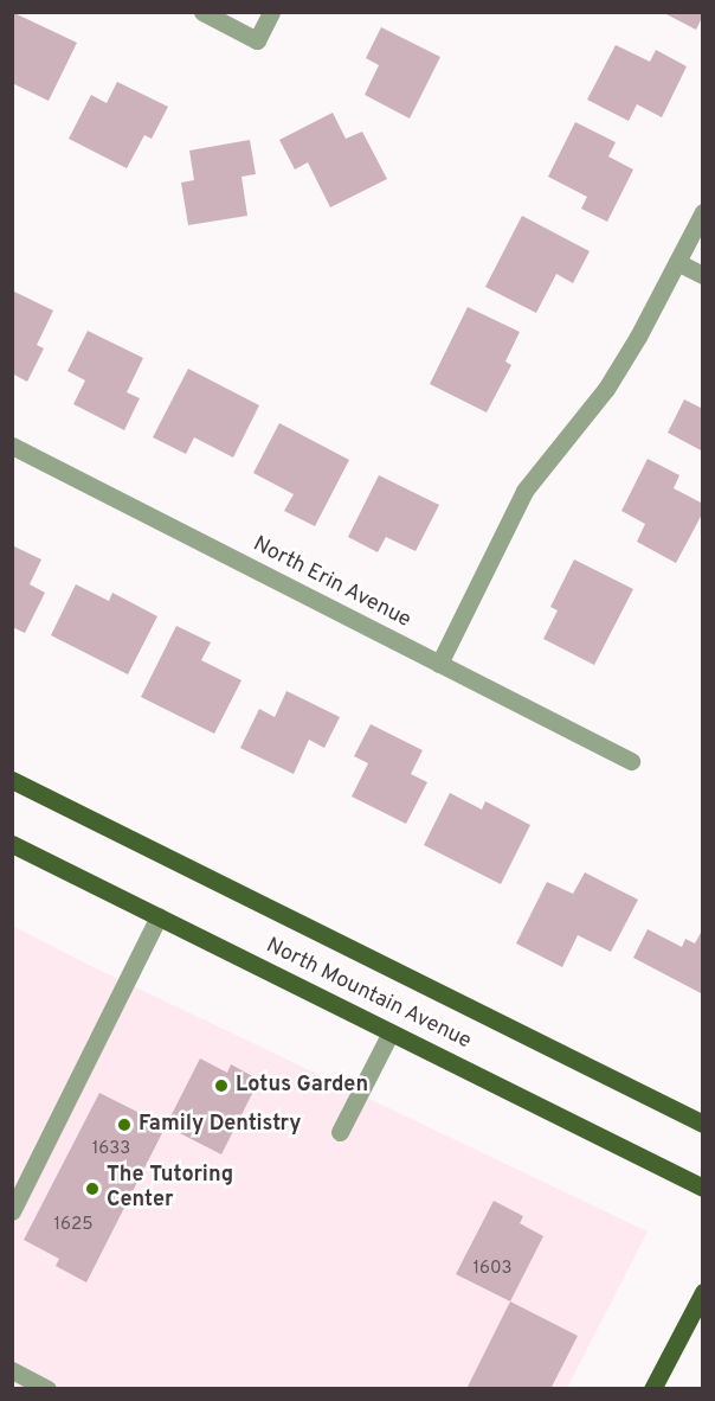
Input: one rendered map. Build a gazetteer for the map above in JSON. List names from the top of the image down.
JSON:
{
  "streets": {
    "main road": ["North Mountain Avenue"],
    "street": ["North Erin Avenue"]
  },
  "places": ["Lotus Garden", "Family Dentistry", "The Tutoring Center"],
  "house_numbers": ["1633", "1625", "1603"]
}
